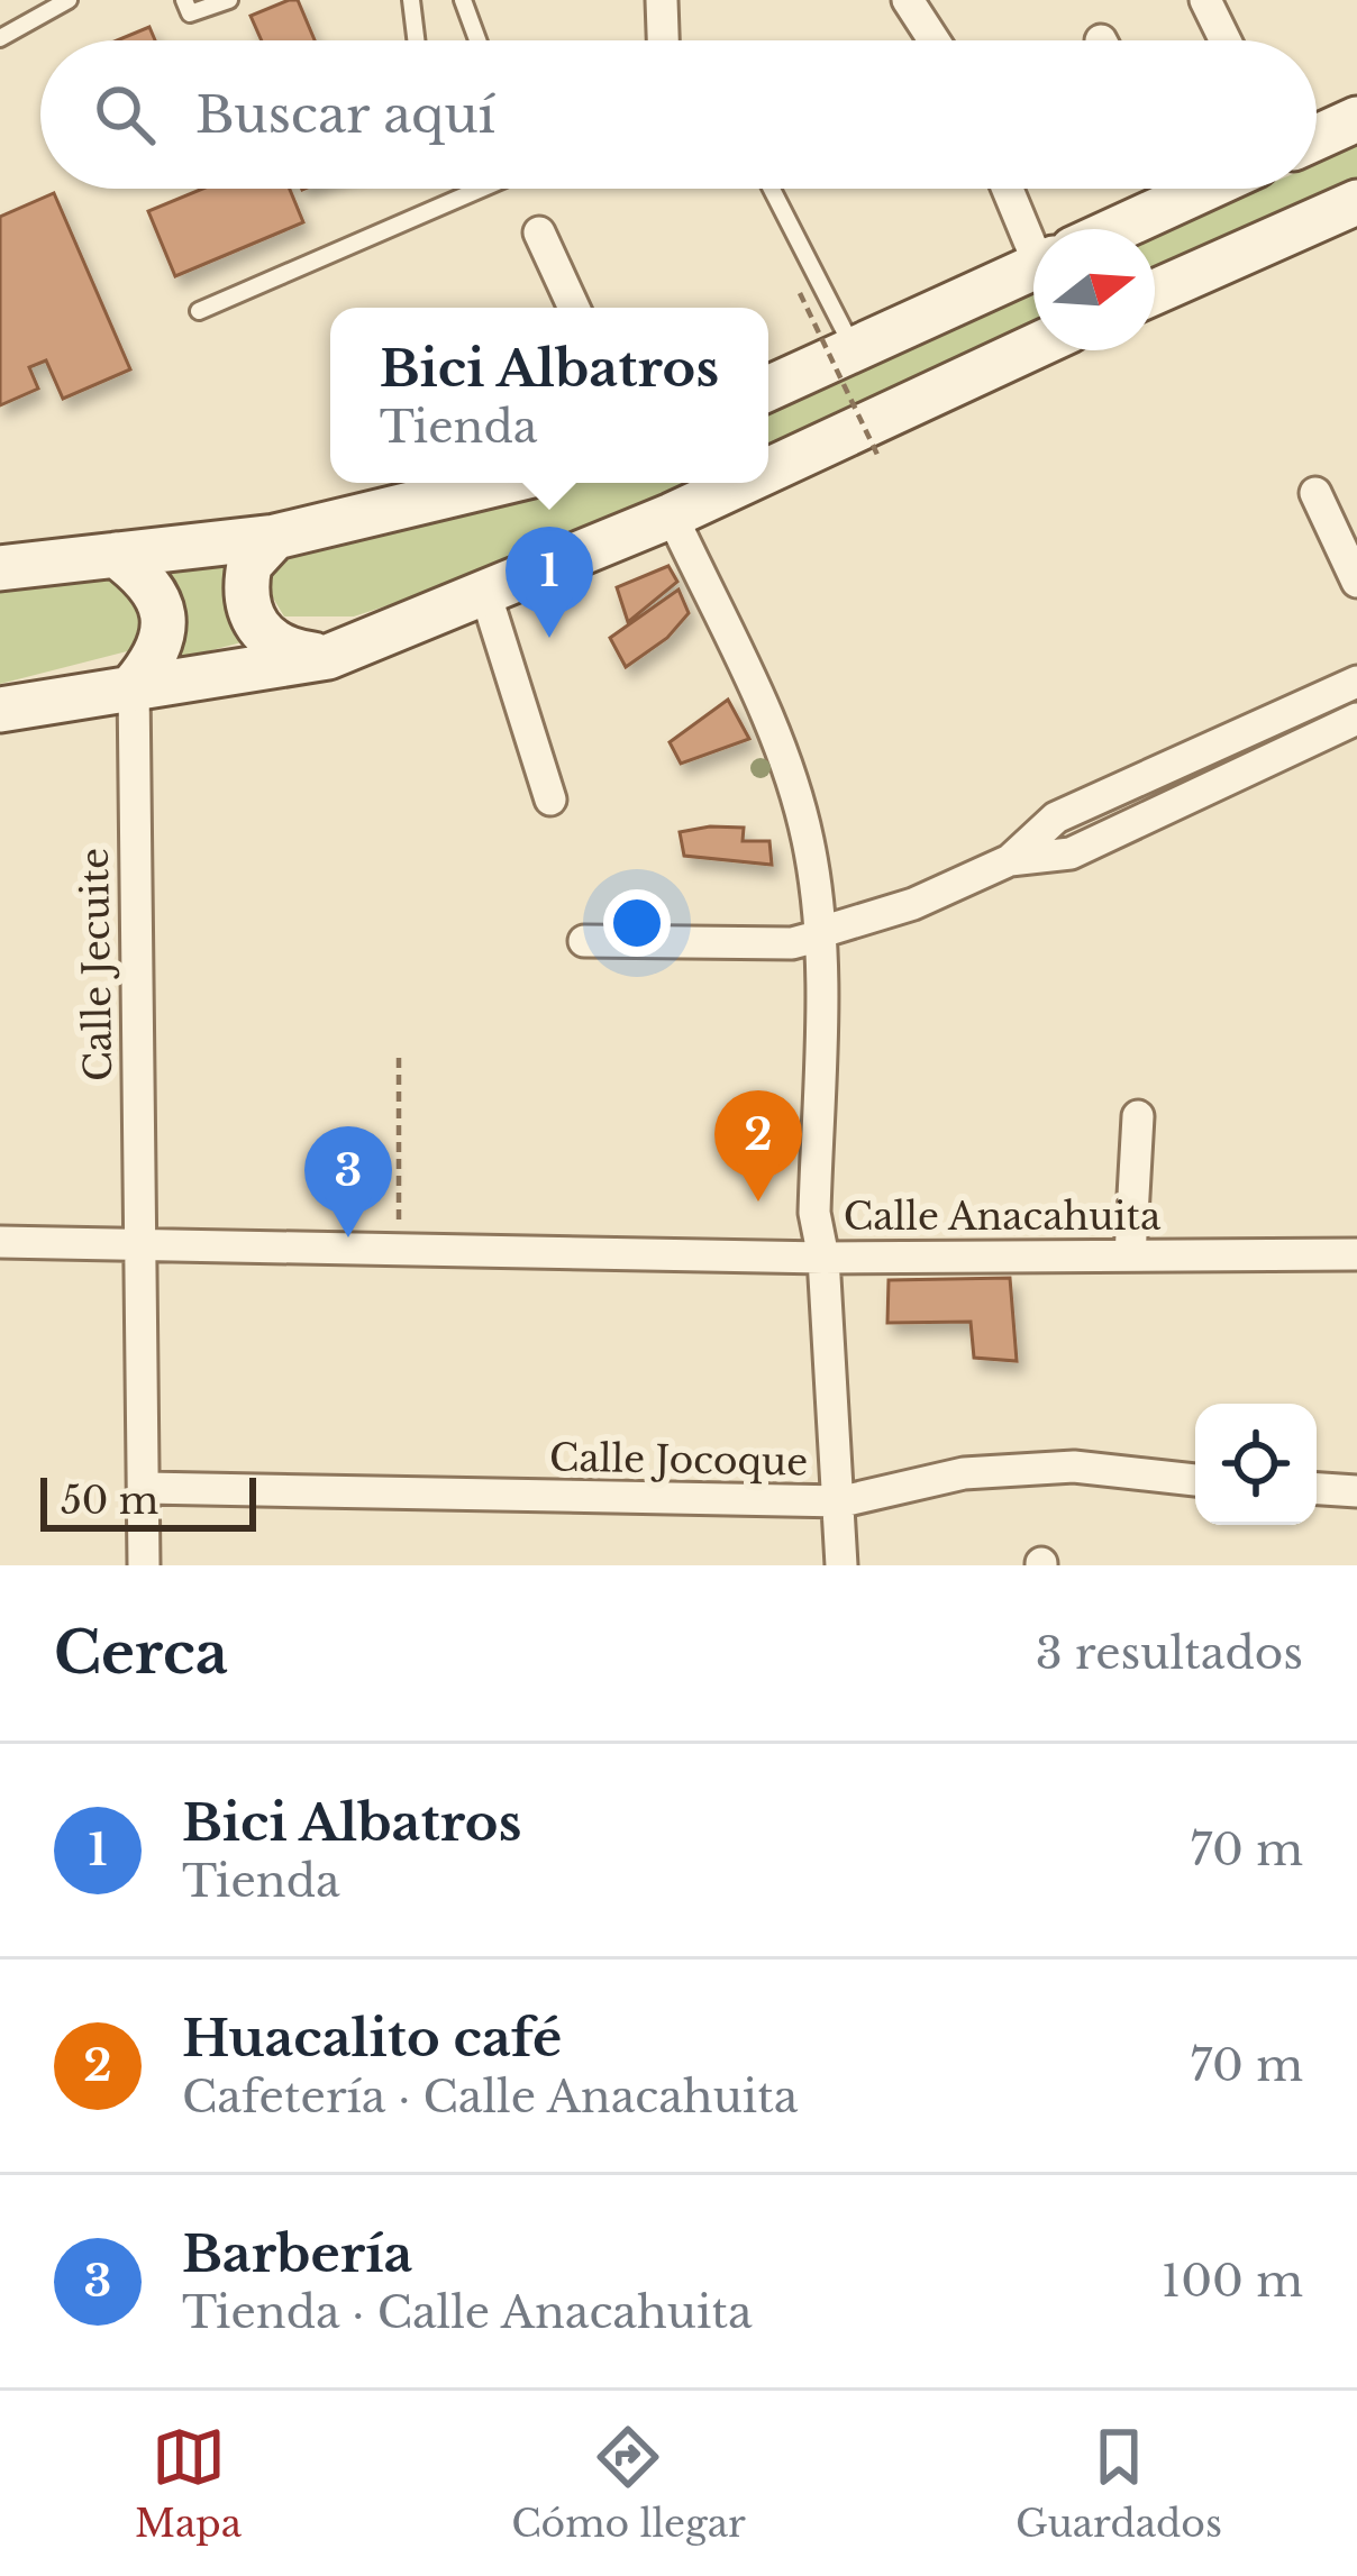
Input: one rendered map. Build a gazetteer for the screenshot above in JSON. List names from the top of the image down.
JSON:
{
  "streets": {
    "street": ["Calle Jecuite", "Calle Anacahuita", "Calle Jocoque"]
  },
  "crossings": [
    ["Calle Jecuite", "Calle Anacahuita"],
    ["Calle Jecuite", "Calle Jocoque"]
  ],
  "scale_bar": "50 m",
  "north": "right",
  "page": {
    "search": "Buscar aquí",
    "popup": ["Bici Albatros", "Tienda"],
    "pins": ["1", "2", "3"],
    "scale": "50 m",
    "heading": ["Cerca", "3 resultados"],
    "list": [
      {
        "mark": "1",
        "name": "Bici Albatros",
        "note": "Tienda",
        "value": "70 m"
      },
      {
        "mark": "2",
        "name": "Huacalito café",
        "note": "Cafetería · Calle Anacahuita",
        "value": "70 m"
      },
      {
        "mark": "3",
        "name": "Barbería",
        "note": "Tienda · Calle Anacahuita",
        "value": "100 m"
      }
    ],
    "nav": ["Mapa", "Cómo llegar", "Guardados"]
  }
}
